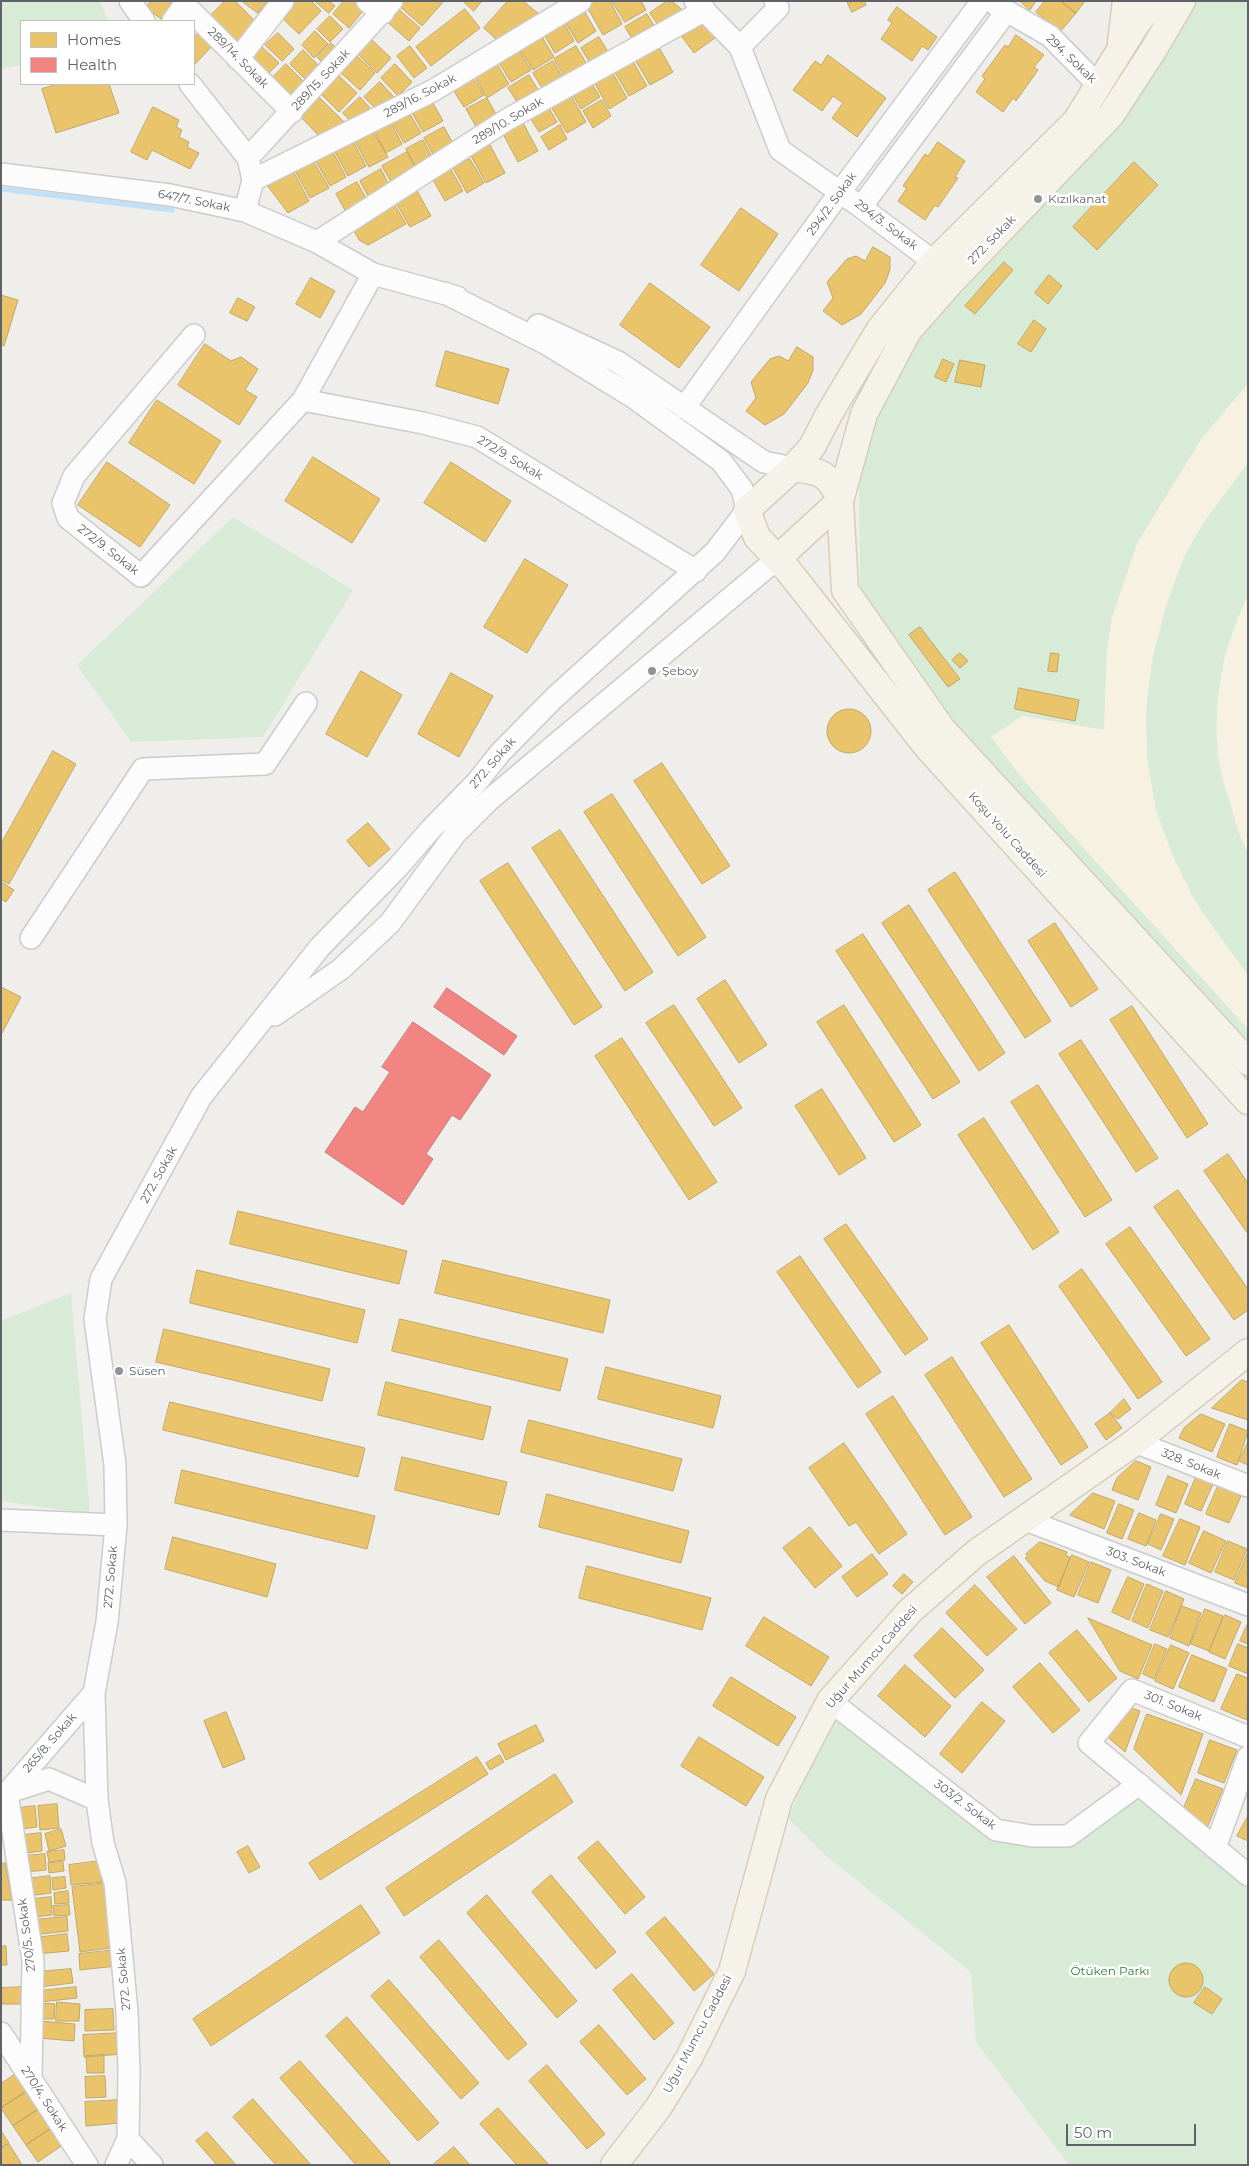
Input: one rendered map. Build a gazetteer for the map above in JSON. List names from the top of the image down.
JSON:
{
  "streets": {
    "main road": ["272. Sokak", "Koşu Yolu Caddesi", "Uğur Mumcu Caddesi"],
    "street": [
      "289/14. Sokak",
      "294. Sokak",
      "289/15. Sokak",
      "289/16. Sokak",
      "289/10. Sokak",
      "647/7. Sokak",
      "294/2. Sokak",
      "294/3. Sokak",
      "272/9. Sokak",
      "328. Sokak",
      "303. Sokak",
      "301. Sokak",
      "265/8. Sokak",
      "303/2. Sokak",
      "270/5. Sokak",
      "270/4. Sokak"
    ]
  },
  "crossings": [
    ["289/14. Sokak", "289/15. Sokak"],
    ["294. Sokak", "272. Sokak"],
    ["289/10. Sokak", "647/7. Sokak"],
    ["647/7. Sokak", "272/9. Sokak"],
    ["294/2. Sokak", "294/3. Sokak"],
    ["294/3. Sokak", "272. Sokak"],
    ["272. Sokak", "272/9. Sokak"],
    ["272. Sokak", "Koşu Yolu Caddesi"],
    ["272. Sokak", "265/8. Sokak"],
    ["328. Sokak", "Uğur Mumcu Caddesi"],
    ["303. Sokak", "Uğur Mumcu Caddesi"],
    ["Uğur Mumcu Caddesi", "303/2. Sokak"],
    ["301. Sokak", "303/2. Sokak"],
    ["265/8. Sokak", "270/5. Sokak"],
    ["270/5. Sokak", "270/4. Sokak"]
  ],
  "parks": ["Ötüken Parkı"],
  "places": ["Kızılkanat", "Şeboy", "Süsen"],
  "legend": ["Homes", "Health"],
  "scale_bar": "50 m"
}
